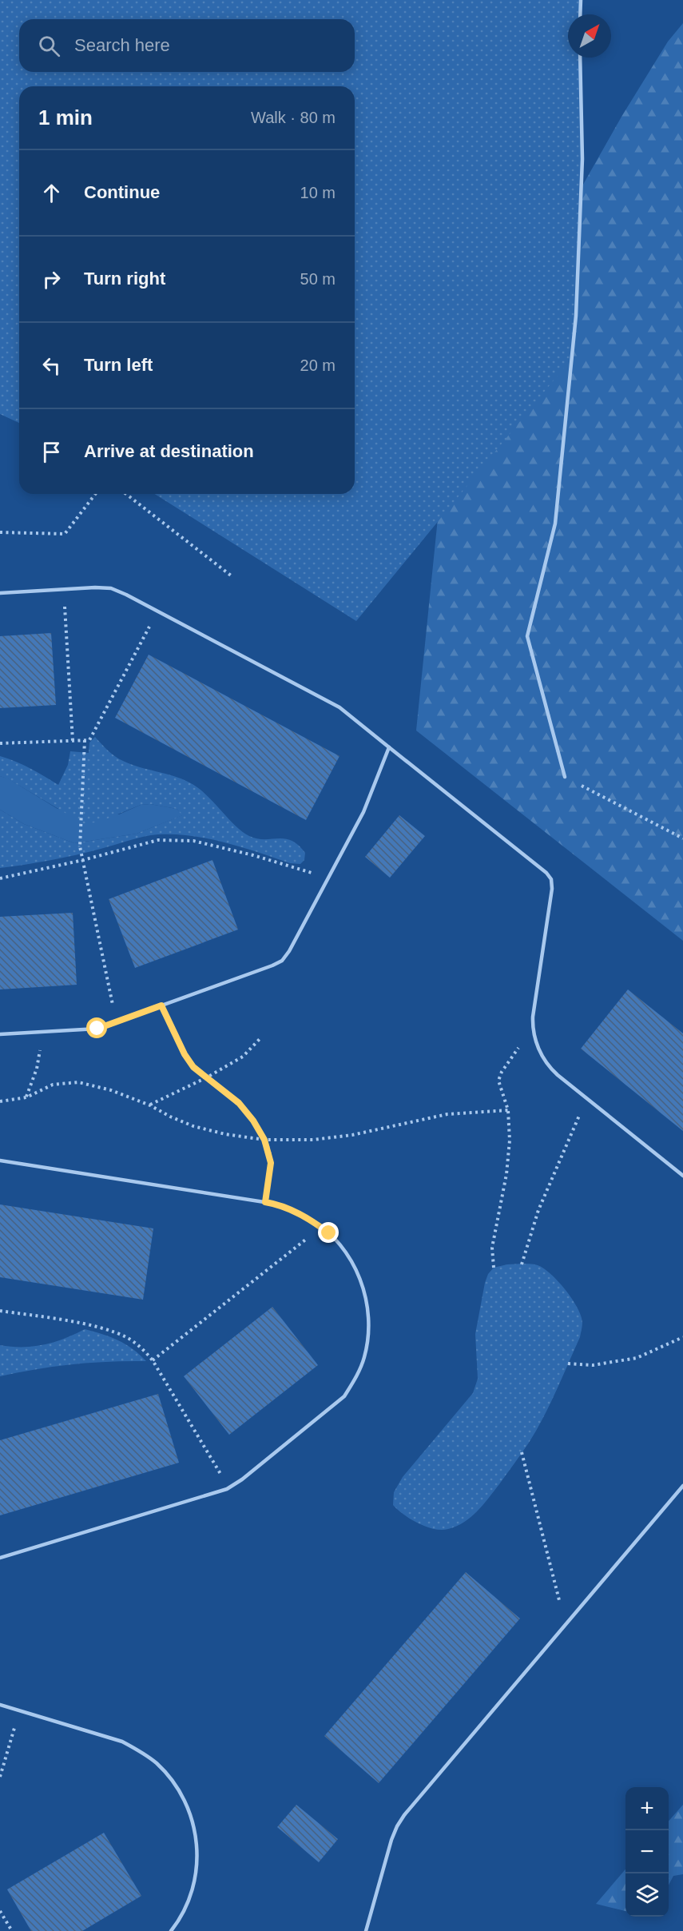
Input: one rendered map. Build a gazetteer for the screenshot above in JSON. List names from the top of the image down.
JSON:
{
  "north": "top right",
  "page": {
    "search": "Search here",
    "heading": ["1 min", "Walk · 80 m"],
    "list": [
      ["Continue", "10 m"],
      ["Turn right", "50 m"],
      ["Turn left", "20 m"],
      "Arrive at destination"
    ],
    "map_buttons": ["+", "−"]
  }
}
